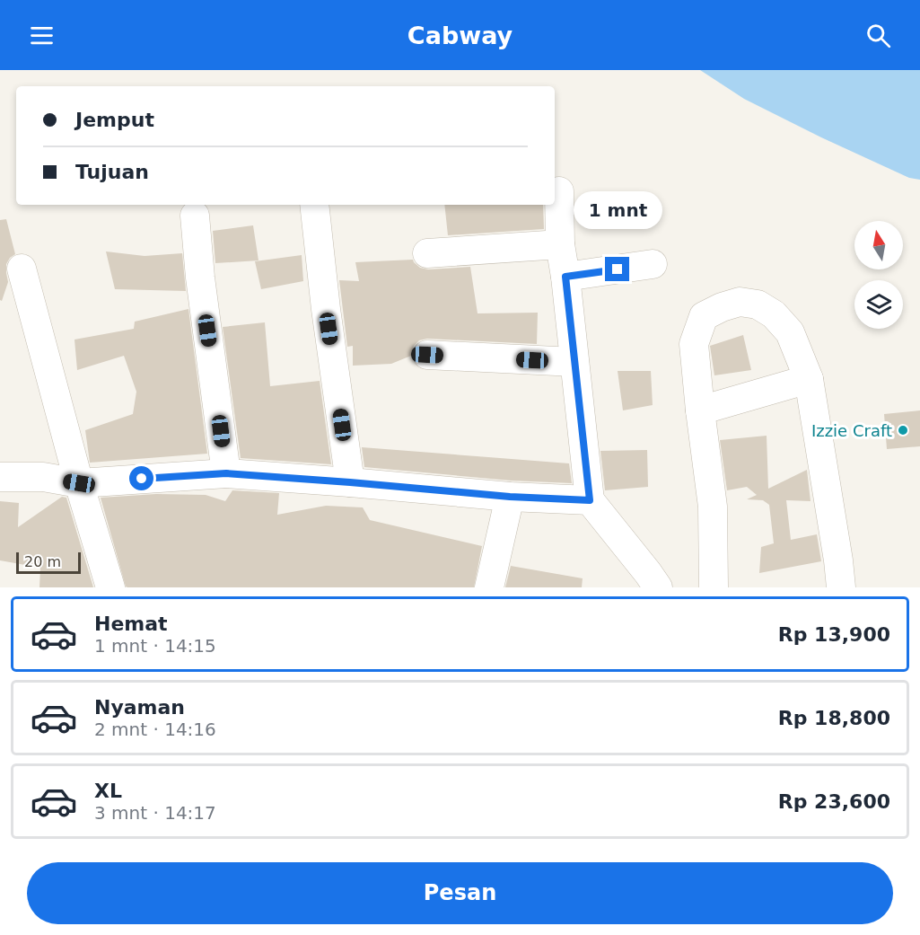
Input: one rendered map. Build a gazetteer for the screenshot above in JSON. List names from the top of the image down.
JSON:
{
  "places": ["Izzie Craft"],
  "scale_bar": "20 m",
  "north": "top",
  "page": {
    "header": "Cabway",
    "banner": ["Jemput", "Tujuan"],
    "bubble": "1 mnt",
    "scale": "20 m",
    "list": [
      {
        "name": "Hemat",
        "note": "1 mnt · 14:15",
        "value": "Rp 13,900"
      },
      {
        "name": "Nyaman",
        "note": "2 mnt · 14:16",
        "value": "Rp 18,800"
      },
      {
        "name": "XL",
        "note": "3 mnt · 14:17",
        "value": "Rp 23,600"
      }
    ],
    "buttons": "Pesan"
  }
}
